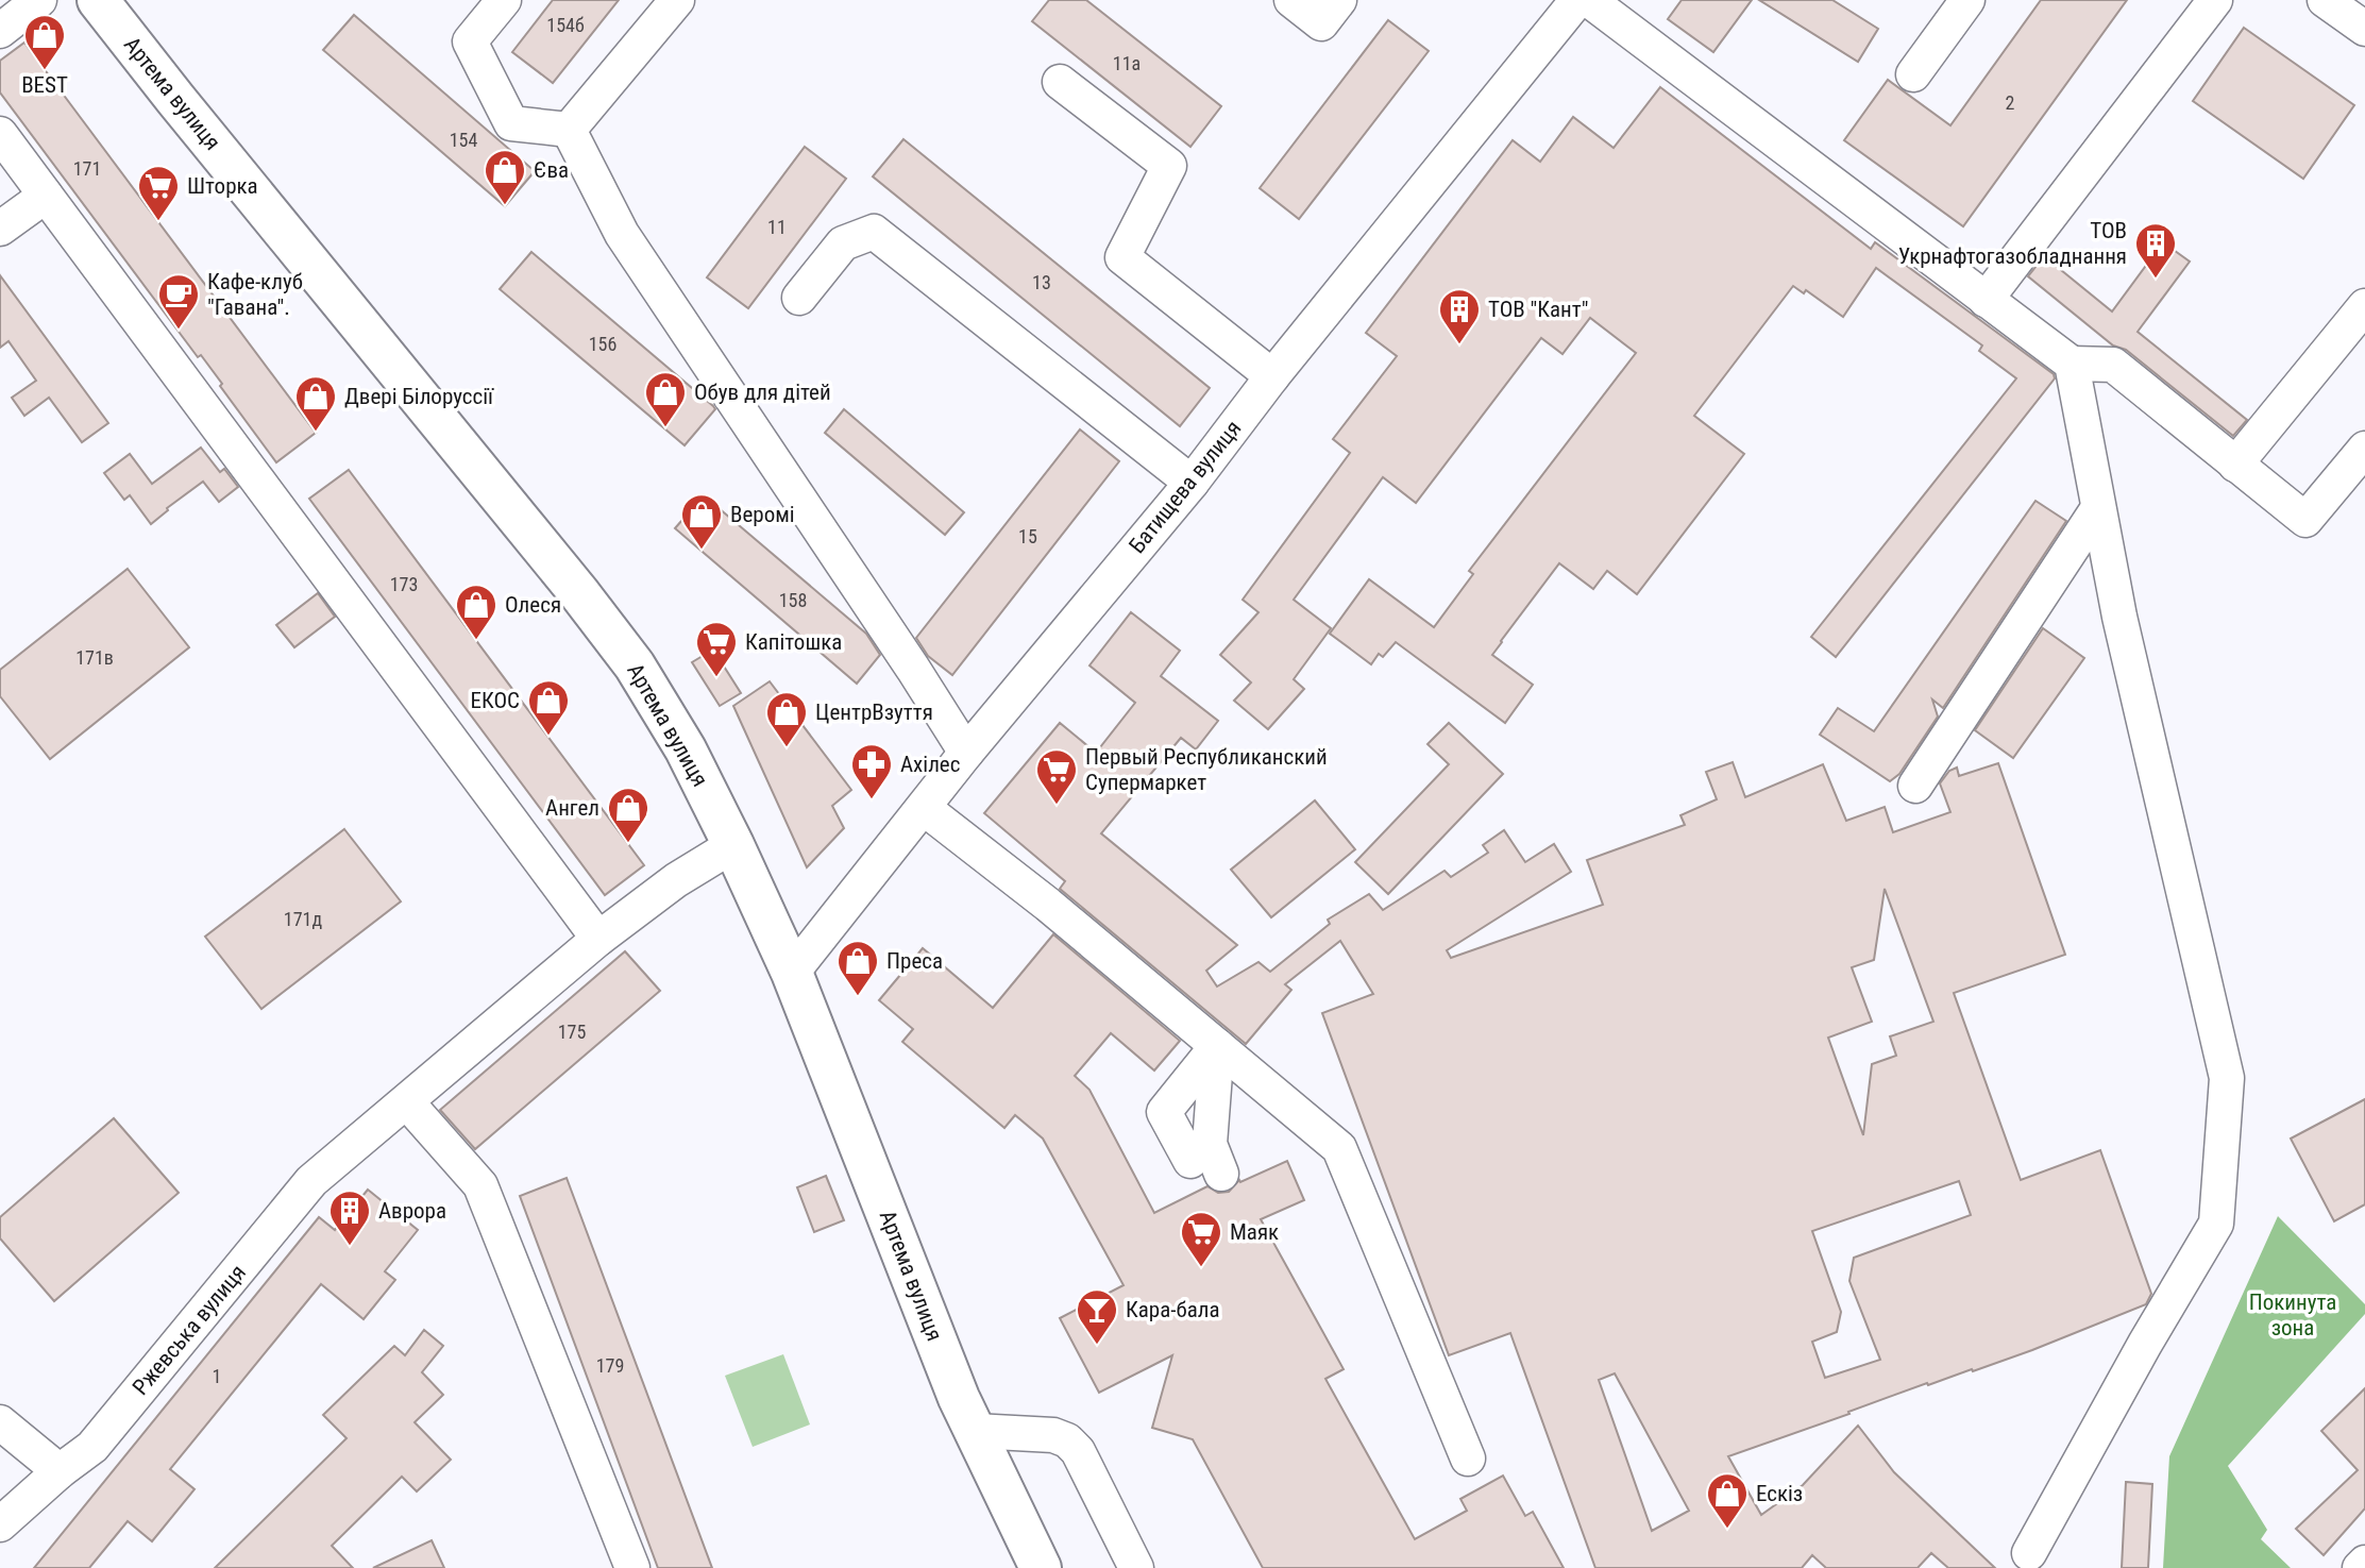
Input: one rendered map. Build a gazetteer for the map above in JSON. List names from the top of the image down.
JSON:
{
  "streets": {
    "main road": ["Артема вулиця"],
    "street": ["Батищева вулиця", "Ржевська вулиця"]
  },
  "crossings": [
    ["Артема вулиця", "Батищева вулиця"],
    ["Артема вулиця", "Ржевська вулиця"]
  ],
  "parks": ["Покинута зона"],
  "places": {
    "shop": [
      "BEST",
      "Єва",
      "Обув для дітей",
      "Двері Білоруссії",
      "Веромі",
      "Олеся",
      "ЕКОС",
      "ЦентрВзуття",
      "Ангел",
      "Преса",
      "Ескіз"
    ],
    "supermarket": [
      "Шторка",
      "Капітошка",
      "Первый Республиканский Супермаркет",
      "Маяк"
    ],
    "building": ["ТОВ Укрнафтогазобладнання", "ТОВ \"Кант\"", "Аврора"],
    "cafe": ["Кафе-клуб \"Гавана\"."],
    "pharmacy": ["Ахілес"],
    "bar": ["Кара-бала"]
  },
  "house_numbers": [
    "154б",
    "11а",
    "2",
    "154",
    "171",
    "11",
    "13",
    "156",
    "15",
    "173",
    "158",
    "171в",
    "171д",
    "175",
    "179",
    "1"
  ]
}
